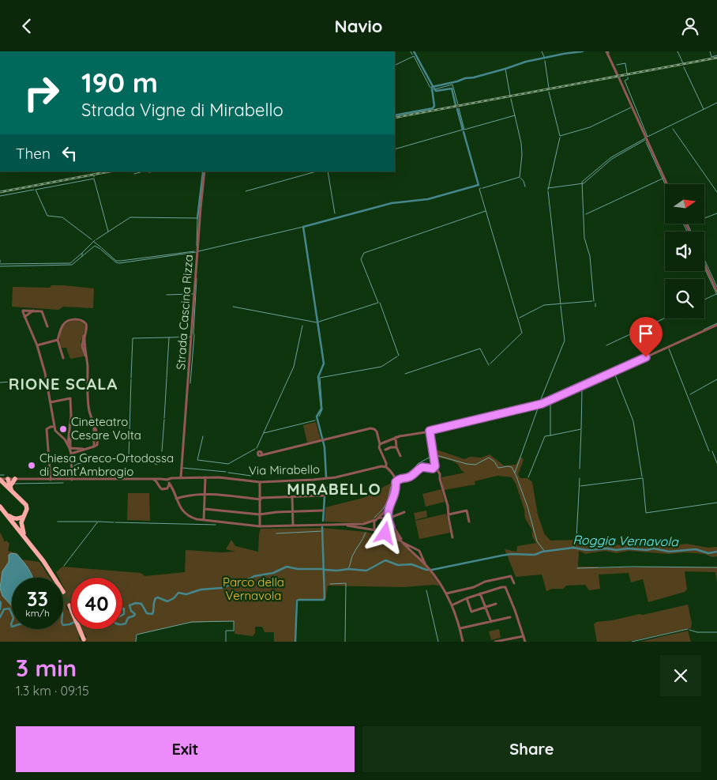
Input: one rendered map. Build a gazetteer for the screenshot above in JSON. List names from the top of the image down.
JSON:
{
  "streets": {
    "street": ["Strada Cascina Rizza", "Via Mirabello"]
  },
  "crossings": [
    ["Strada Cascina Rizza", "Via Mirabello"]
  ],
  "districts": ["RIONE SCALA", "MIRABELLO"],
  "water": ["Roggia Vernavola"],
  "parks": ["Parco della Vernavola"],
  "places": ["Cineteatro Cesare Volta", "Chiesa Greco-Ortodossa di Sant’Ambrogio"],
  "north": "right",
  "page": {
    "header": "Navio",
    "turn": ["190 m", "Strada Vigne di Mirabello"],
    "then": "Then",
    "speed": "33 km/h",
    "limit": "40",
    "heading": ["3 min", "1.3 km · 09:15"],
    "buttons": ["Exit", "Share"]
  }
}
